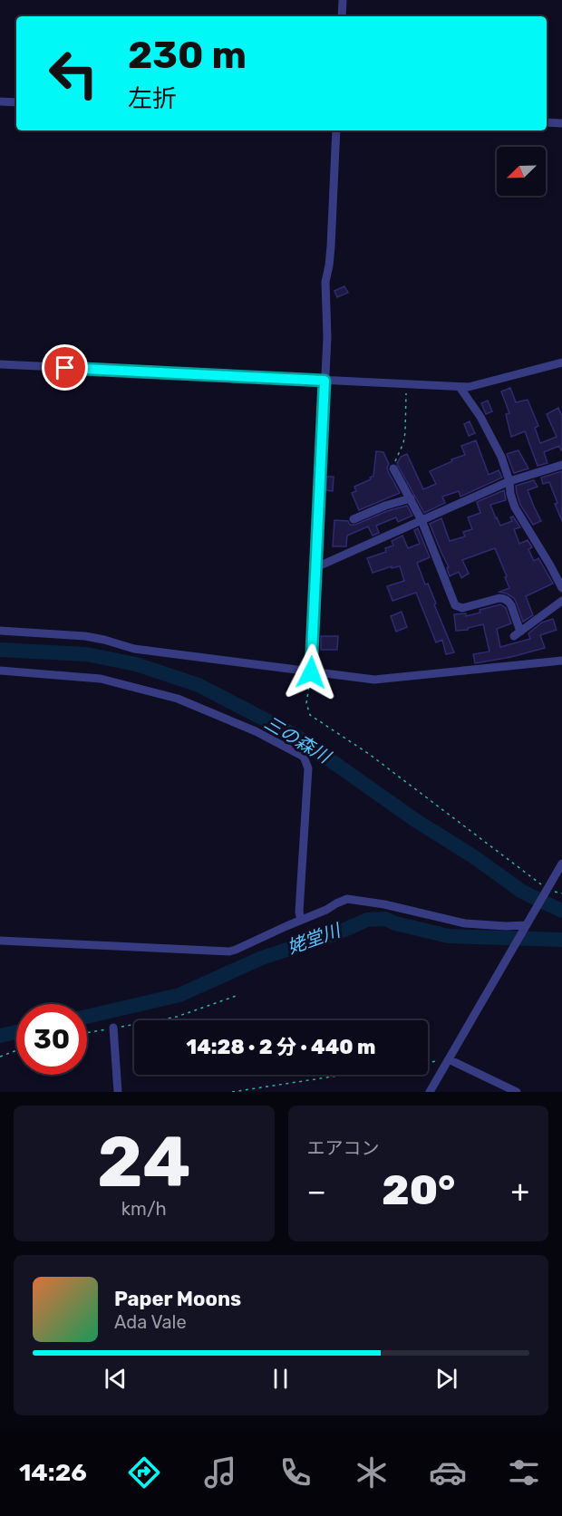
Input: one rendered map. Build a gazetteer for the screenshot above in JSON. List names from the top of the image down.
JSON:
{
  "water": ["三の森川", "姥堂川"],
  "north": "bottom left",
  "page": {
    "turn": ["230 m", "左折"],
    "limit": "30",
    "trip": "14:28 · 2 分 · 440 m",
    "tile": [
      ["24", "km/h"],
      "エアコン"
    ],
    "heat": ["−", "20°", "+"],
    "song": ["Paper Moons", "Ada Vale"],
    "tabs": "14:26"
  }
}
